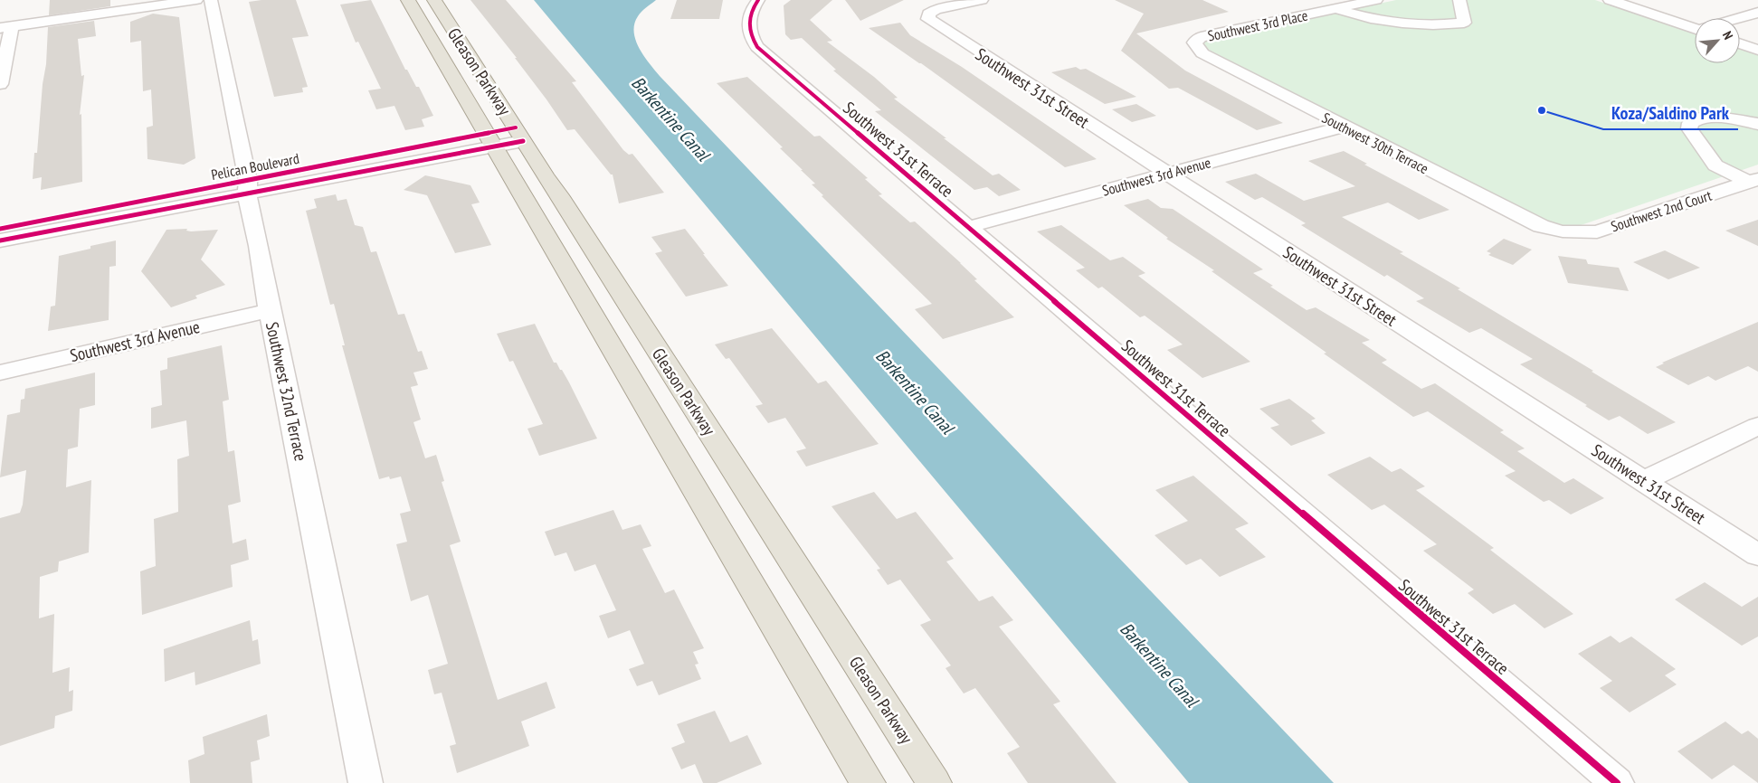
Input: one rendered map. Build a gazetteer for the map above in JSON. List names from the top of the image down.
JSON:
{
  "streets": {
    "main road": ["Gleason Parkway"],
    "street": [
      "Southwest 3rd Place",
      "Southwest 31st Street",
      "Southwest 30th Terrace",
      "Southwest 31st Terrace",
      "Pelican Boulevard",
      "Southwest 3rd Avenue",
      "Southwest 2nd Court",
      "Southwest 32nd Terrace"
    ]
  },
  "crossings": [
    ["Southwest 3rd Place", "Southwest 30th Terrace"],
    ["Gleason Parkway", "Pelican Boulevard"],
    ["Southwest 31st Street", "Southwest 3rd Avenue"],
    ["Southwest 30th Terrace", "Southwest 3rd Avenue"],
    ["Southwest 30th Terrace", "Southwest 2nd Court"],
    ["Southwest 31st Terrace", "Southwest 3rd Avenue"],
    ["Pelican Boulevard", "Southwest 32nd Terrace"],
    ["Southwest 3rd Avenue", "Southwest 32nd Terrace"]
  ],
  "water": ["Barkentine Canal"],
  "places": ["Koza/Saldino Park"],
  "north": "top right"
}
